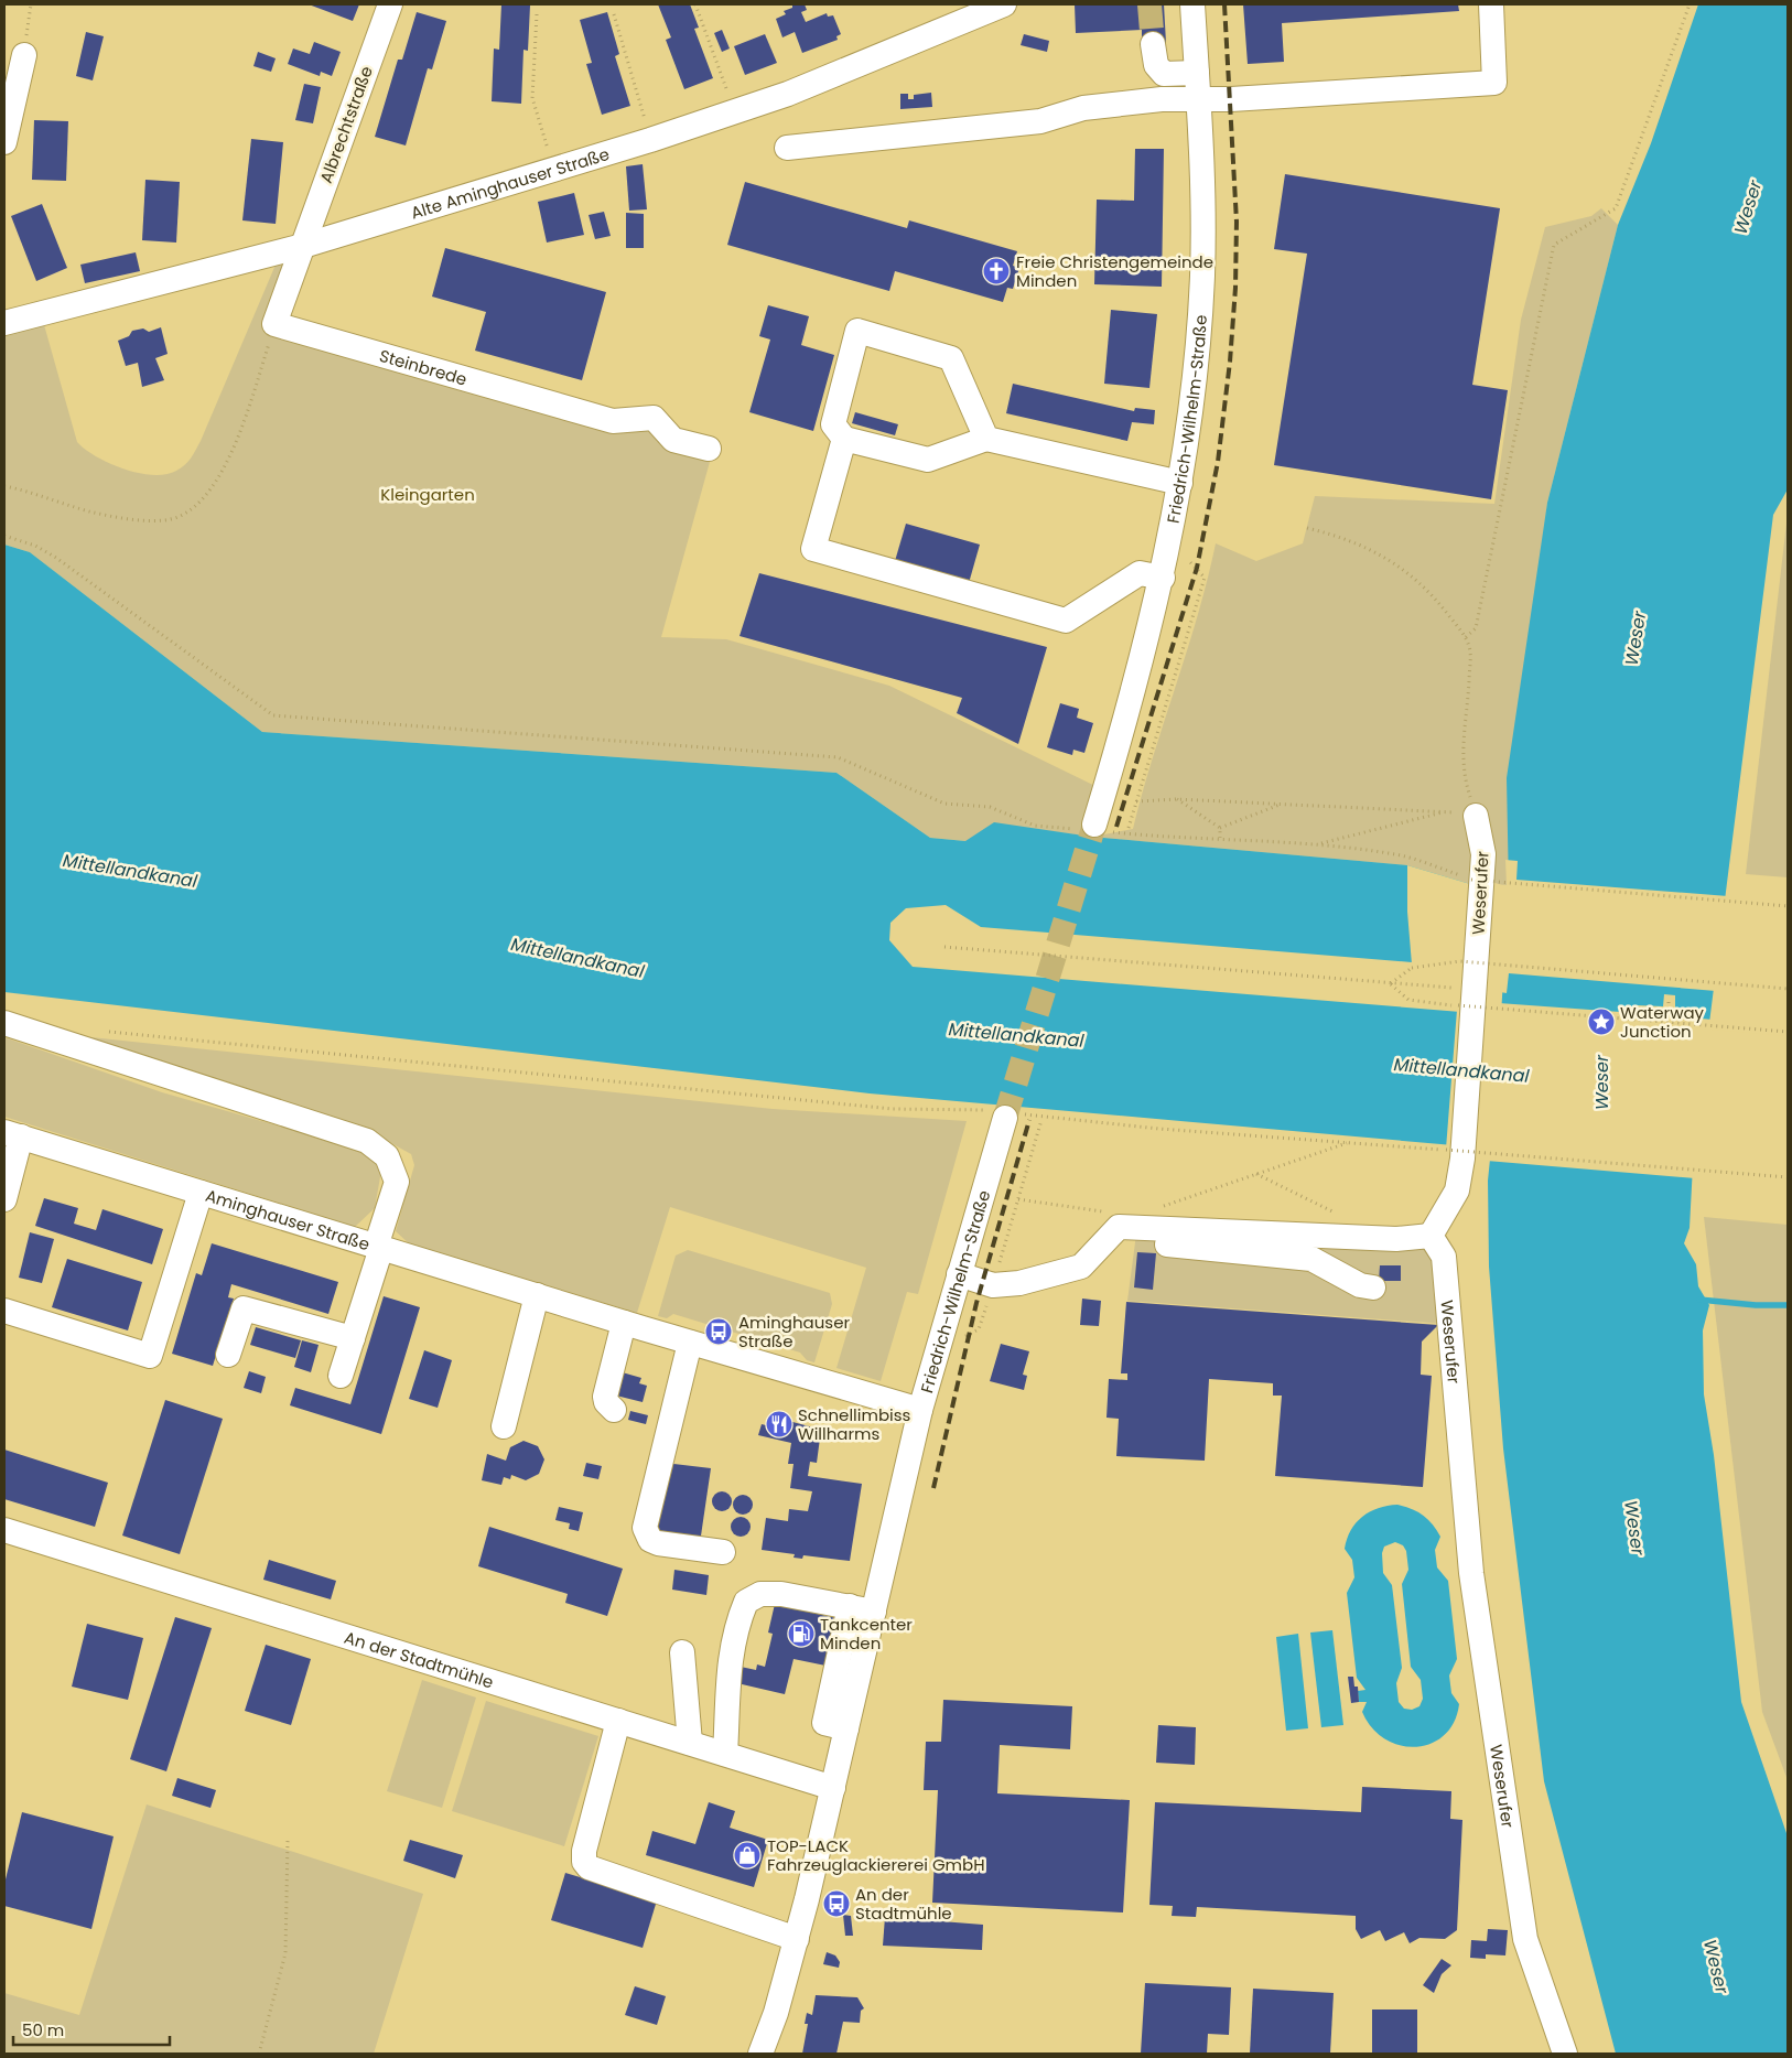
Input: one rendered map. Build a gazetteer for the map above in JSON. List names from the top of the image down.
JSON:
{
  "streets": {
    "street": [
      "Albrechtstraße",
      "Alte Aminghauser Straße",
      "Steinbrede",
      "Friedrich-Wilhelm-Straße",
      "Weserufer",
      "Aminghauser Straße",
      "An der Stadtmühle"
    ]
  },
  "crossings": [
    ["Albrechtstraße", "Alte Aminghauser Straße"],
    ["Friedrich-Wilhelm-Straße", "Aminghauser Straße"],
    ["Friedrich-Wilhelm-Straße", "An der Stadtmühle"]
  ],
  "water": ["Weser", "Mittellandkanal"],
  "parks": ["Kleingarten"],
  "places": {
    "church": ["Freie Christengemeinde Minden"],
    "place": ["Waterway Junction"],
    "bus stop": ["Aminghauser Straße", "An der Stadtmühle"],
    "restaurant": ["Schnellimbiss Willharms"],
    "fuel station": ["Tankcenter Minden"],
    "shop": ["TOP-LACK Fahrzeuglackiererei GmbH"]
  },
  "scale_bar": "50 m"
}
